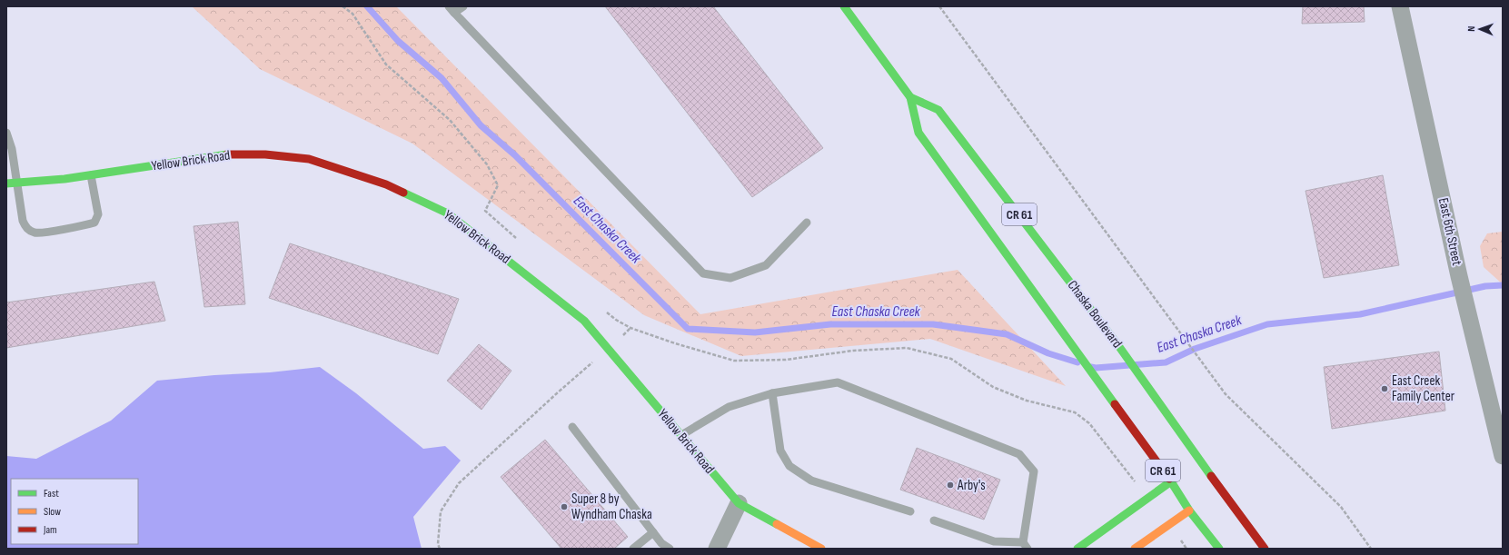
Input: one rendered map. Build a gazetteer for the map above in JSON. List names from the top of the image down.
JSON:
{
  "streets": {
    "main road": ["Yellow Brick Road", "CR 61", "Chaska Boulevard"],
    "street": ["East 6th Street"]
  },
  "water": ["East Chaska Creek"],
  "places": ["East Creek Family Center", "Arby's", "Super 8 by Wyndham Chaska"],
  "legend": ["Fast", "Slow", "Jam"],
  "north": "left"
}
